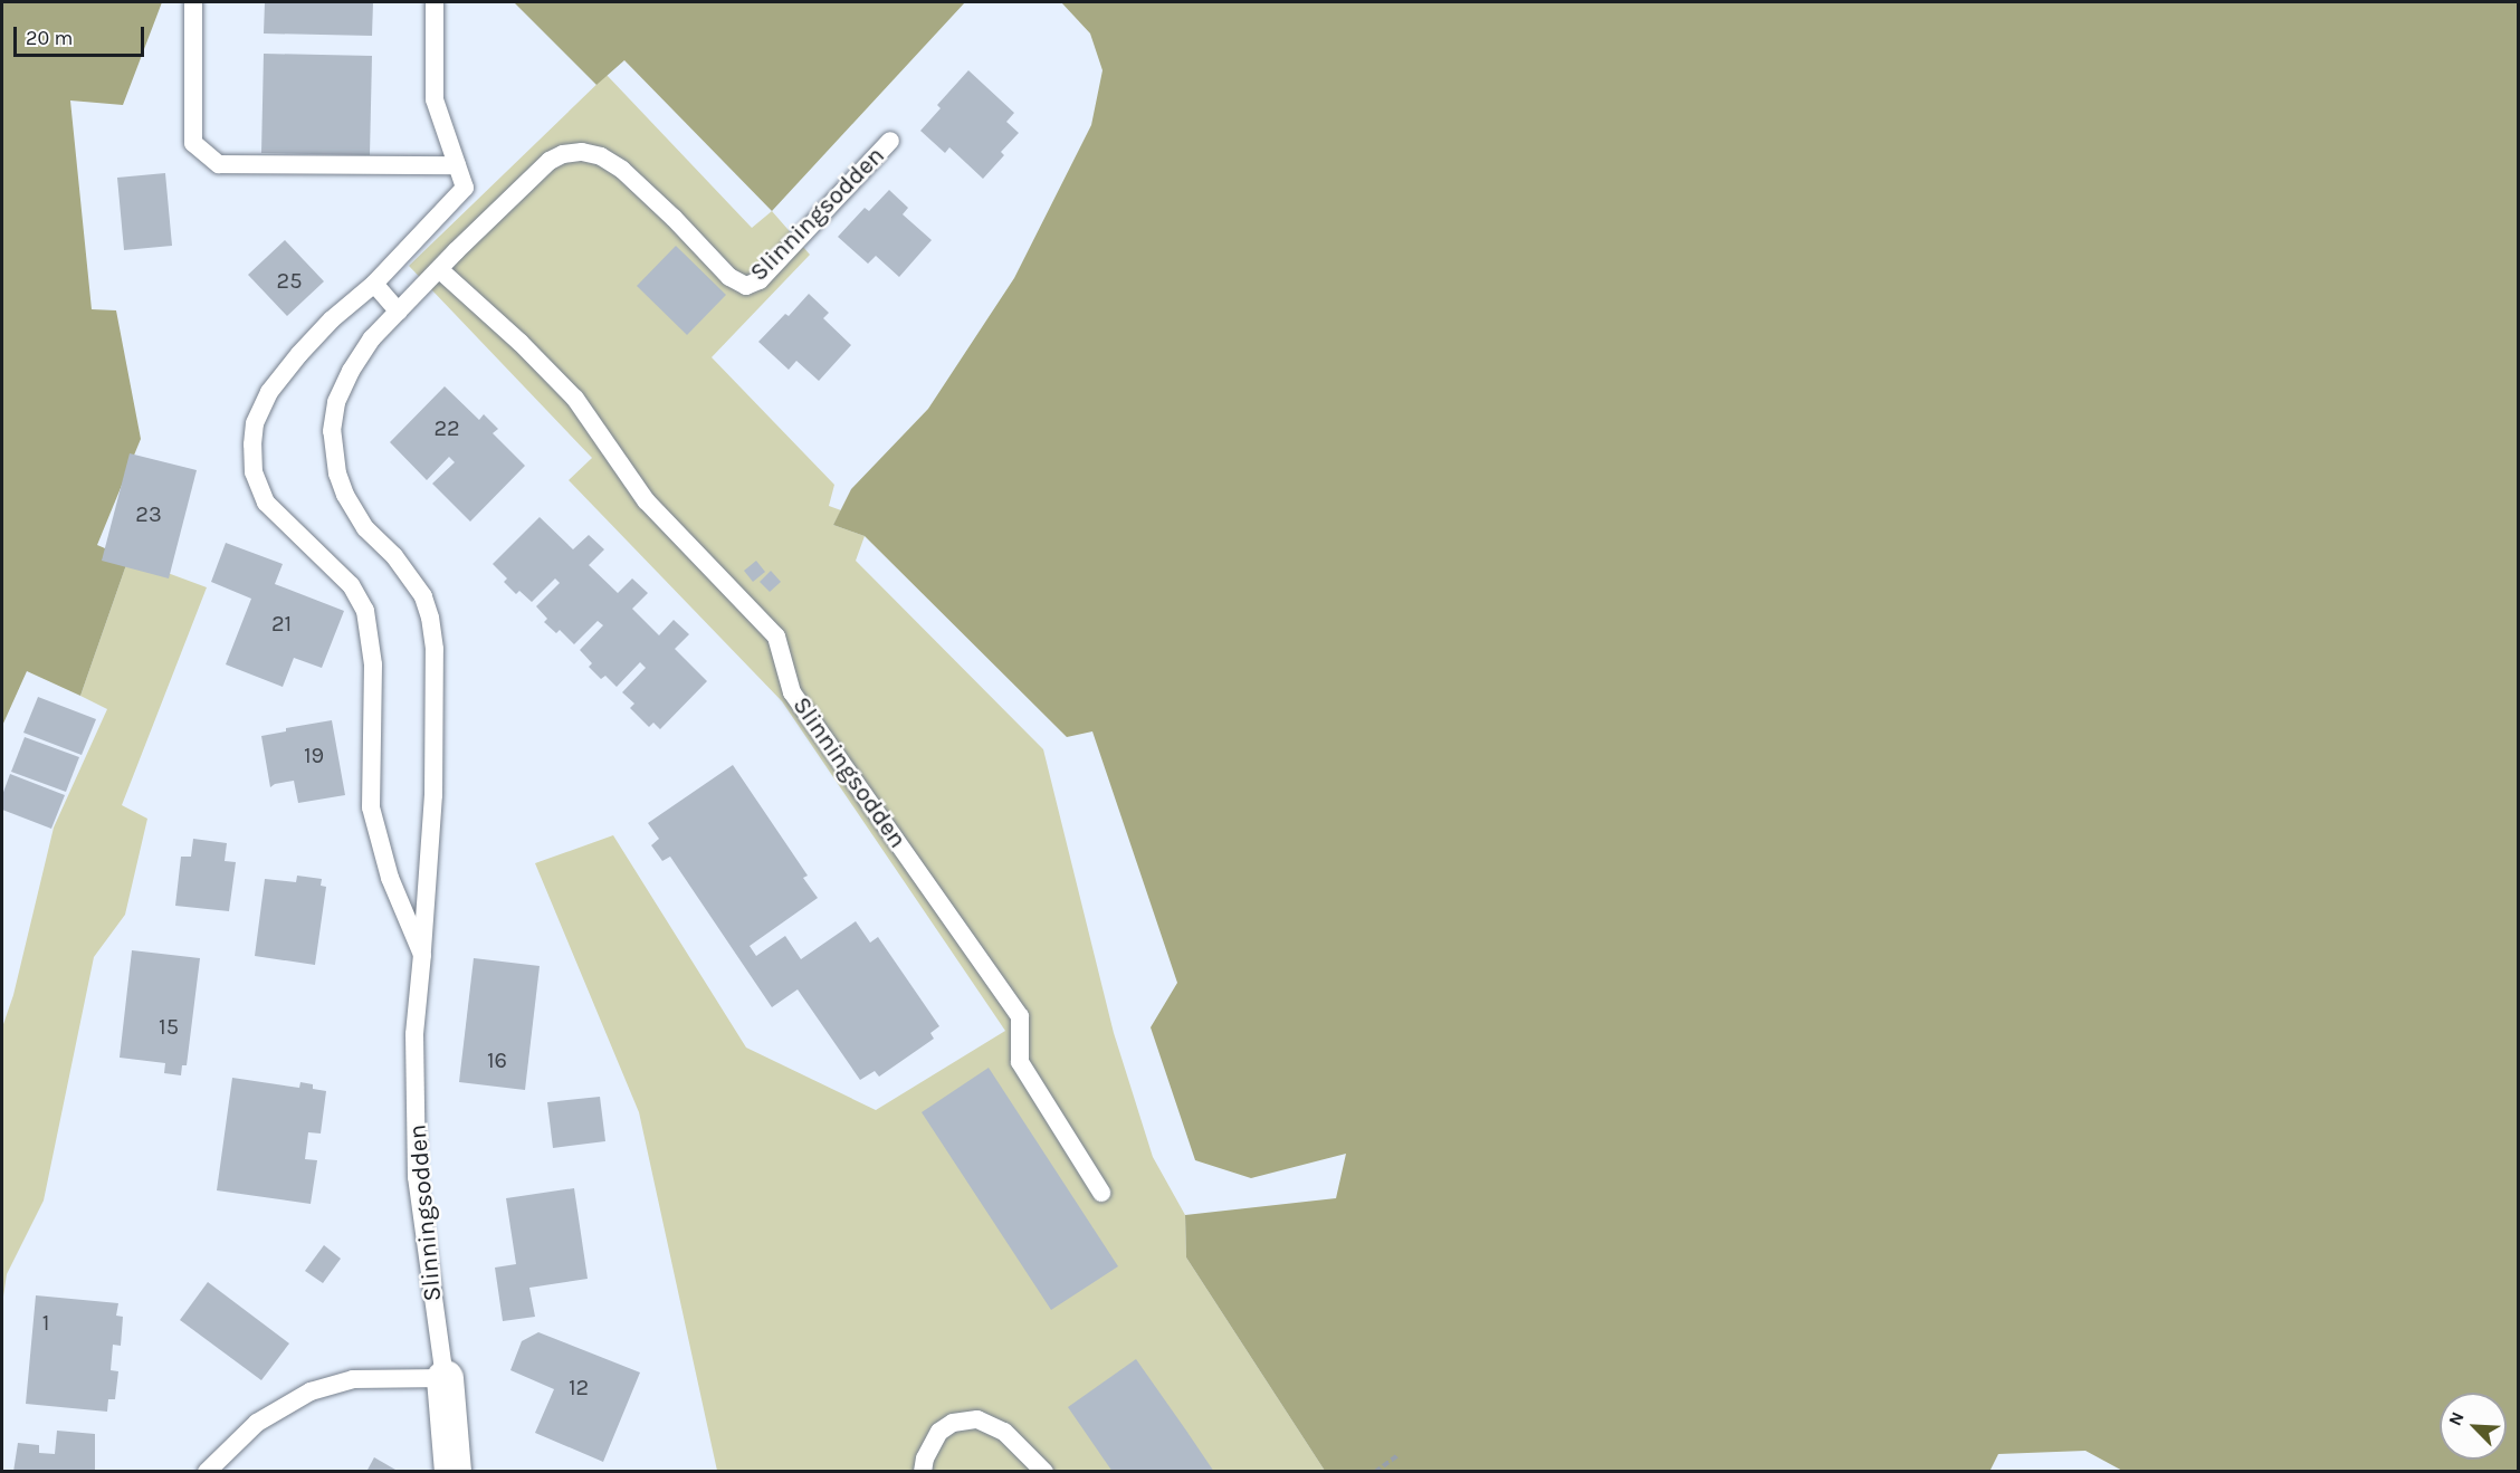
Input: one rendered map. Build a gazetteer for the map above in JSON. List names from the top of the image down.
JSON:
{
  "streets": {
    "street": ["Slinningsodden"]
  },
  "house_numbers": [
    "25",
    "22",
    "23",
    "21",
    "19",
    "15",
    "16",
    "1",
    "12"
  ],
  "scale_bar": "20 m",
  "north": "top left"
}
